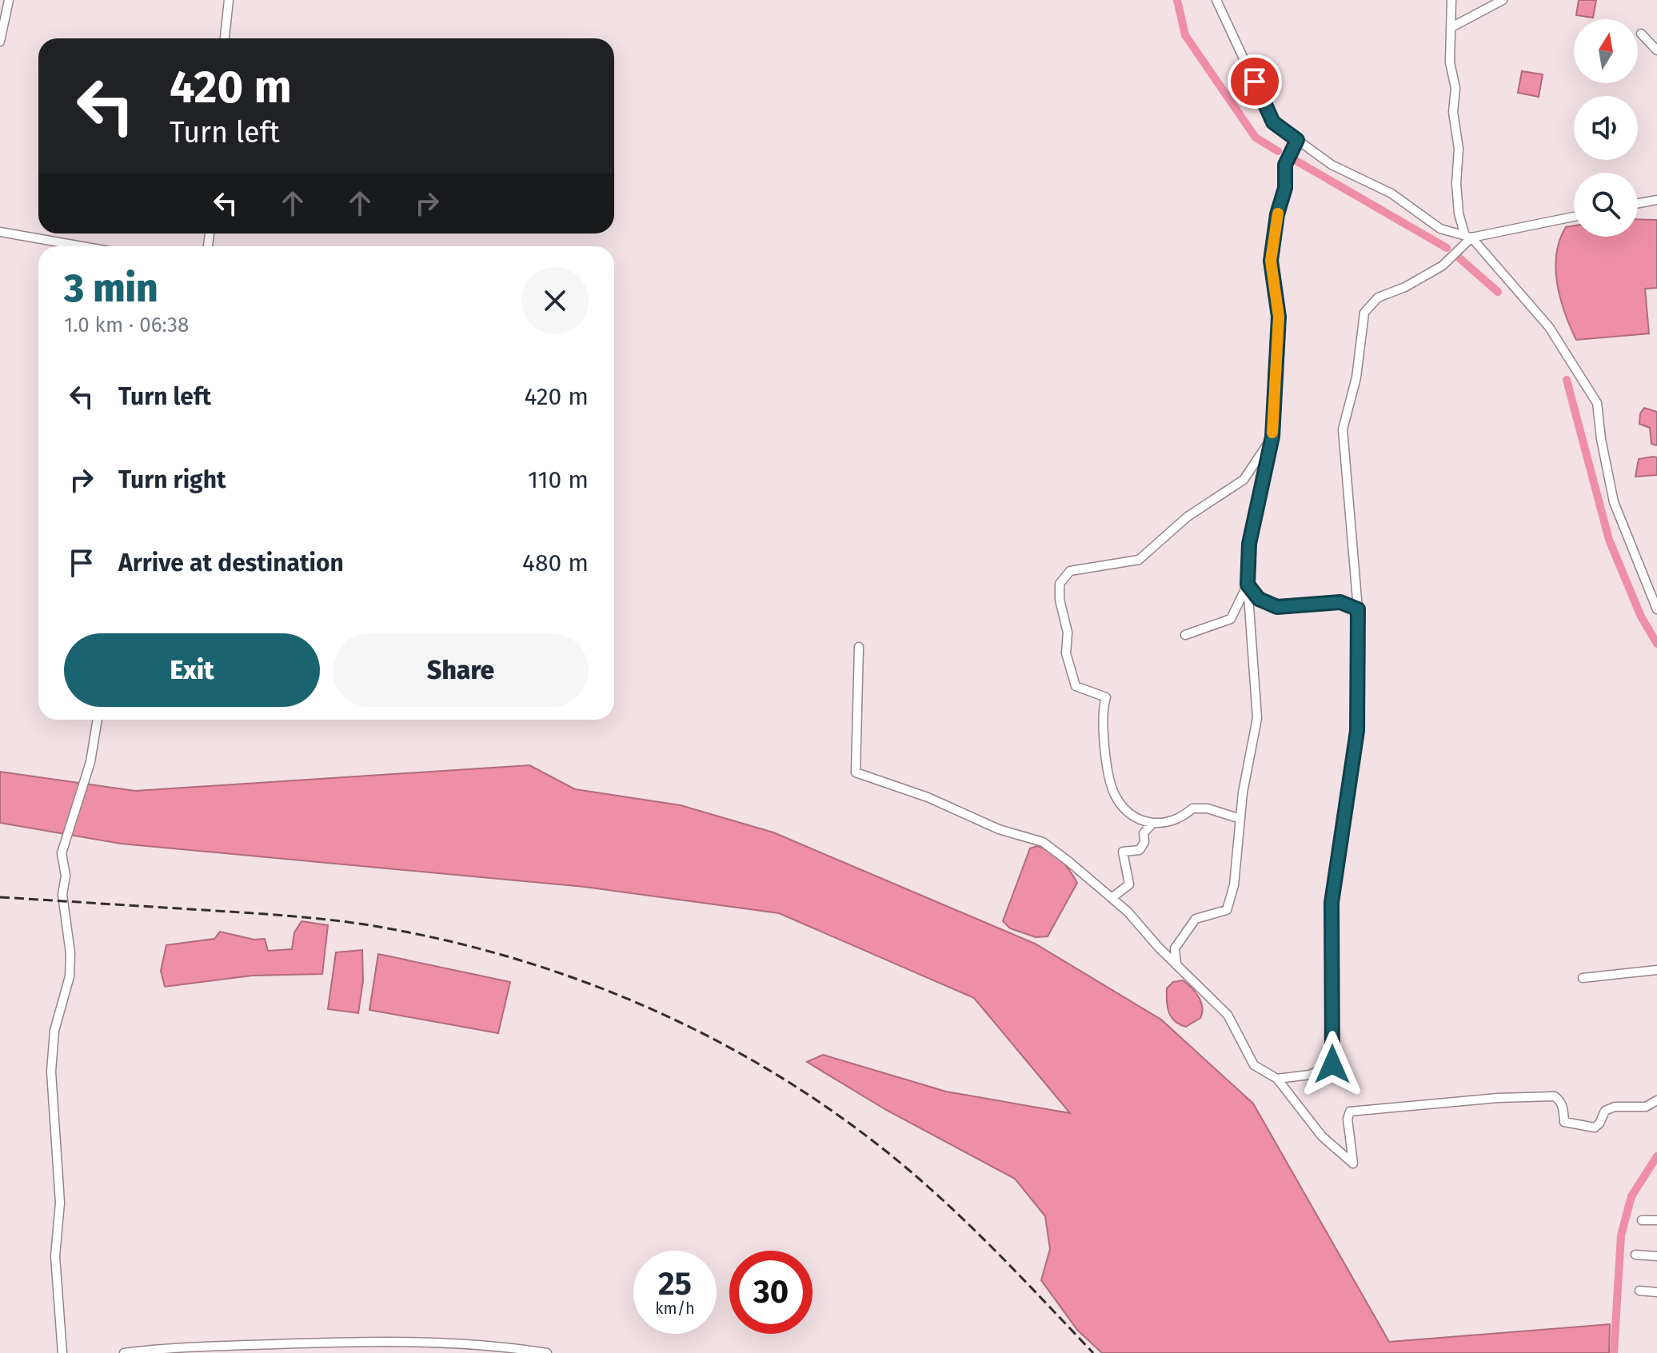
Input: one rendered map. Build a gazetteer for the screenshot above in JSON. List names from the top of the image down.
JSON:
{
  "north": "top",
  "page": {
    "turn": ["420 m", "Turn left"],
    "heading": ["3 min", "1.0 km · 06:38"],
    "list": [
      {
        "name": "Turn left",
        "value": "420 m"
      },
      {
        "name": "Turn right",
        "value": "110 m"
      },
      {
        "name": "Arrive at destination",
        "value": "480 m"
      }
    ],
    "buttons": ["Exit", "Share"],
    "speed": "25 km/h",
    "limit": "30"
  }
}
